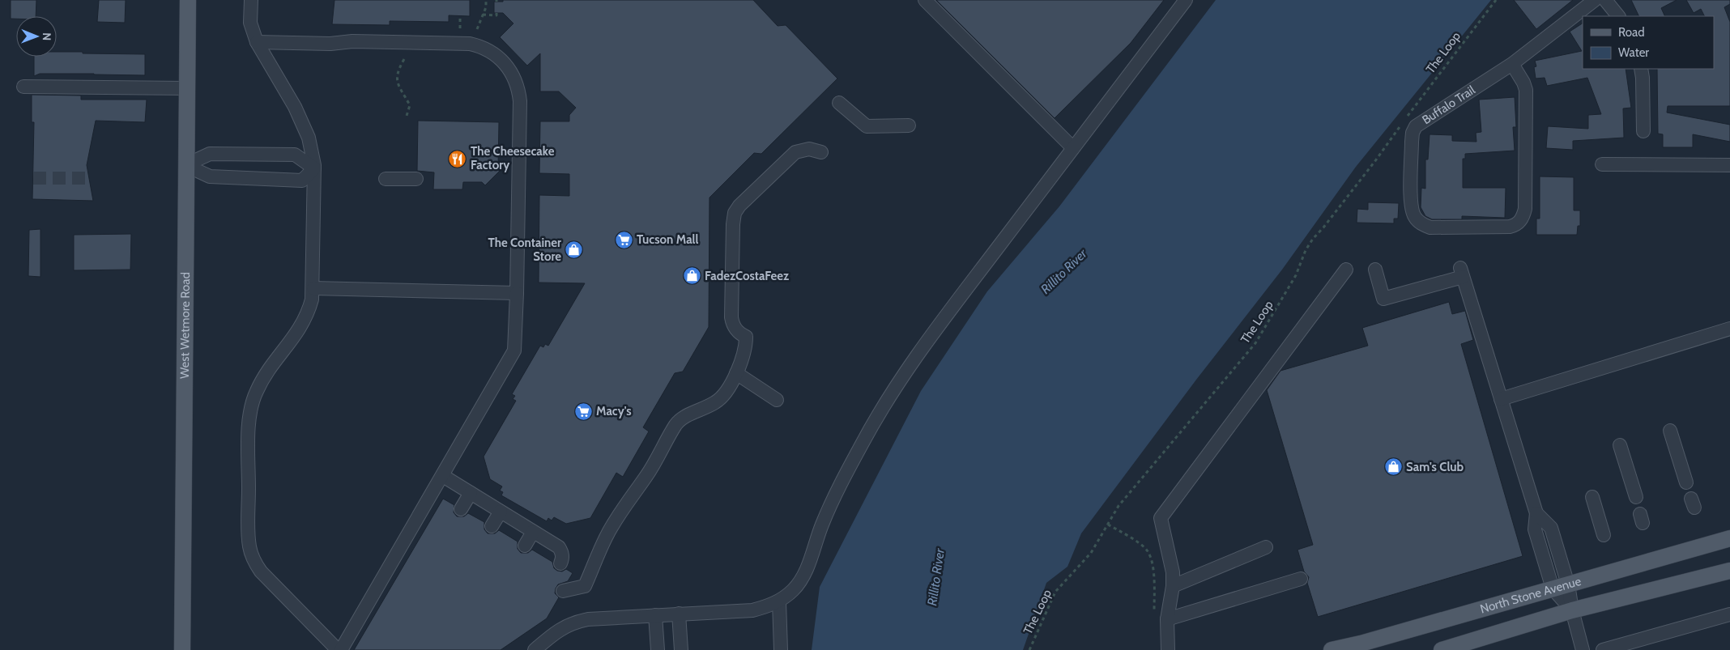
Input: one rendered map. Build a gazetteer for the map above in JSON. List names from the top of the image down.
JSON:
{
  "streets": {
    "main road": ["West Wetmore Road", "North Stone Avenue"],
    "street": ["Buffalo Trail"],
    "path": ["The Loop"]
  },
  "water": ["Rillito River"],
  "places": {
    "restaurant": ["The Cheesecake Factory"],
    "supermarket": ["Tucson Mall", "Macy's"],
    "shop": ["The Container Store", "FadezCostaFeez", "Sam's Club"]
  },
  "legend": ["Road", "Water"],
  "north": "right"
}
